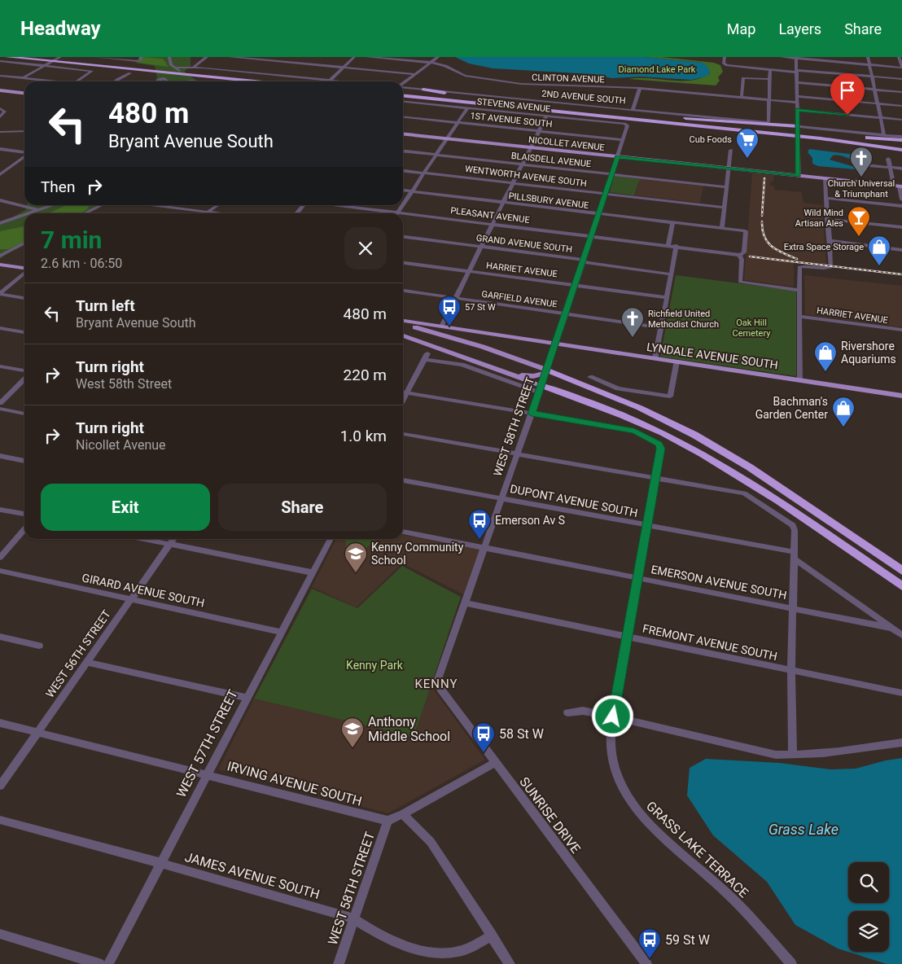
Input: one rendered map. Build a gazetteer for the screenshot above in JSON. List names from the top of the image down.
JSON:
{
  "streets": {
    "main road": ["NICOLLET AVENUE", "LYNDALE AVENUE SOUTH"],
    "street": [
      "CLINTON AVENUE",
      "2ND AVENUE SOUTH",
      "STEVENS AVENUE",
      "1ST AVENUE SOUTH",
      "BLAISDELL AVENUE",
      "WENTWORTH AVENUE SOUTH",
      "PILLSBURY AVENUE",
      "PLEASANT AVENUE",
      "GRAND AVENUE SOUTH",
      "HARRIET AVENUE",
      "GARFIELD AVENUE",
      "WEST 58TH STREET",
      "DUPONT AVENUE SOUTH",
      "EMERSON AVENUE SOUTH",
      "GIRARD AVENUE SOUTH",
      "FREMONT AVENUE SOUTH",
      "WEST 56TH STREET",
      "WEST 57TH STREET",
      "IRVING AVENUE SOUTH",
      "SUNRISE DRIVE",
      "GRASS LAKE TERRACE",
      "JAMES AVENUE SOUTH"
    ]
  },
  "crossings": [
    ["CLINTON AVENUE", "2ND AVENUE SOUTH"],
    ["STEVENS AVENUE", "1ST AVENUE SOUTH"],
    ["NICOLLET AVENUE", "WEST 58TH STREET"],
    ["BLAISDELL AVENUE", "WEST 58TH STREET"],
    ["WENTWORTH AVENUE SOUTH", "WEST 58TH STREET"],
    ["PILLSBURY AVENUE", "WEST 58TH STREET"],
    ["PLEASANT AVENUE", "WEST 58TH STREET"],
    ["GRAND AVENUE SOUTH", "WEST 58TH STREET"],
    ["HARRIET AVENUE", "WEST 58TH STREET"],
    ["GARFIELD AVENUE", "WEST 58TH STREET"],
    ["LYNDALE AVENUE SOUTH", "WEST 58TH STREET"],
    ["WEST 58TH STREET", "DUPONT AVENUE SOUTH"],
    ["WEST 58TH STREET", "EMERSON AVENUE SOUTH"],
    ["WEST 58TH STREET", "FREMONT AVENUE SOUTH"],
    ["WEST 58TH STREET", "IRVING AVENUE SOUTH"],
    ["WEST 58TH STREET", "SUNRISE DRIVE"],
    ["WEST 58TH STREET", "JAMES AVENUE SOUTH"],
    ["DUPONT AVENUE SOUTH", "EMERSON AVENUE SOUTH"],
    ["GIRARD AVENUE SOUTH", "WEST 56TH STREET"],
    ["GIRARD AVENUE SOUTH", "WEST 57TH STREET"],
    ["WEST 56TH STREET", "IRVING AVENUE SOUTH"],
    ["WEST 57TH STREET", "IRVING AVENUE SOUTH"],
    ["WEST 57TH STREET", "JAMES AVENUE SOUTH"]
  ],
  "districts": ["KENNY"],
  "water": ["Grass Lake"],
  "parks": ["Diamond Lake Park", "Oak Hill Cemetery", "Kenny Park"],
  "places": {
    "supermarket": ["Cub Foods"],
    "church": ["Church Universal & Triumphant", "Richfield United Methodist Church"],
    "bar": ["Wild Mind Artisan Ales"],
    "shop": ["Extra Space Storage", "Rivershore Aquariums", "Bachman's Garden Center"],
    "bus stop": [
      "57 St W",
      "Emerson Av S",
      "58 St W",
      "59 St W"
    ],
    "school or university": ["Kenny Community School", "Anthony Middle School"]
  },
  "page": {
    "header": "Headway",
    "nav": ["Map", "Layers", "Share"],
    "turn": ["480 m", "Bryant Avenue South"],
    "then": "Then",
    "heading": ["7 min", "2.6 km · 06:50"],
    "list": [
      {
        "name": "Turn left",
        "note": "Bryant Avenue South",
        "value": "480 m"
      },
      {
        "name": "Turn right",
        "note": "West 58th Street",
        "value": "220 m"
      },
      {
        "name": "Turn right",
        "note": "Nicollet Avenue",
        "value": "1.0 km"
      }
    ],
    "buttons": ["Exit", "Share"]
  }
}
